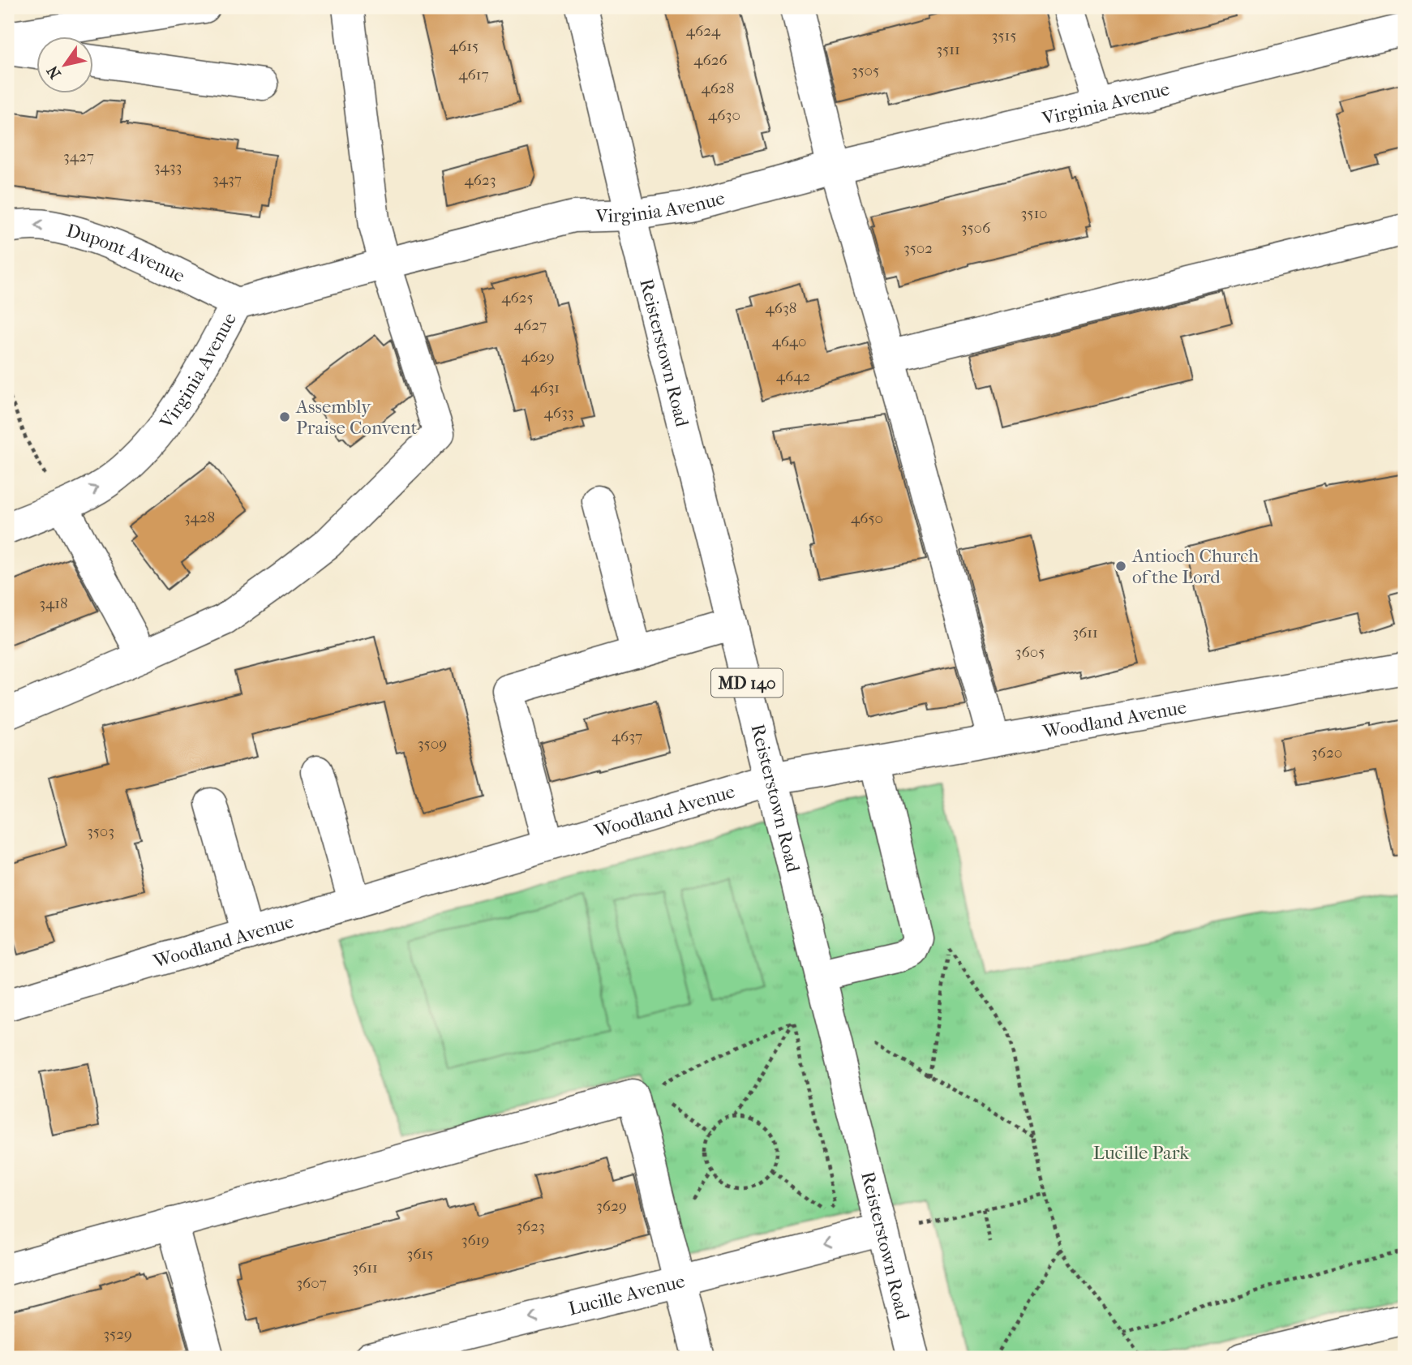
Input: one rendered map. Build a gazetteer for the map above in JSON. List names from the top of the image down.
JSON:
{
  "streets": {
    "street": [
      "Virginia Avenue",
      "Dupont Avenue",
      "Reisterstown Road",
      "MD 140",
      "Woodland Avenue",
      "Lucille Avenue"
    ]
  },
  "crossings": [
    ["Virginia Avenue", "Dupont Avenue"],
    ["Virginia Avenue", "Reisterstown Road"],
    ["Reisterstown Road", "Woodland Avenue"],
    ["Reisterstown Road", "Lucille Avenue"]
  ],
  "parks": ["Lucille Park"],
  "places": ["Assembly Praise Convent", "Antioch Church of the Lord"],
  "house_numbers": [
    "4624",
    "3515",
    "4615",
    "3511",
    "4626",
    "3505",
    "4617",
    "4628",
    "4630",
    "3427",
    "3433",
    "3437",
    "4623",
    "3510",
    "3506",
    "3502",
    "4625",
    "4638",
    "4627",
    "4640",
    "4629",
    "4642",
    "4631",
    "4633",
    "3428",
    "4650",
    "3418",
    "3611",
    "3605",
    "4637",
    "3509",
    "3620",
    "3503",
    "3629",
    "3623",
    "3619",
    "3615",
    "3611",
    "3607",
    "3529"
  ],
  "north": "bottom left"
}
